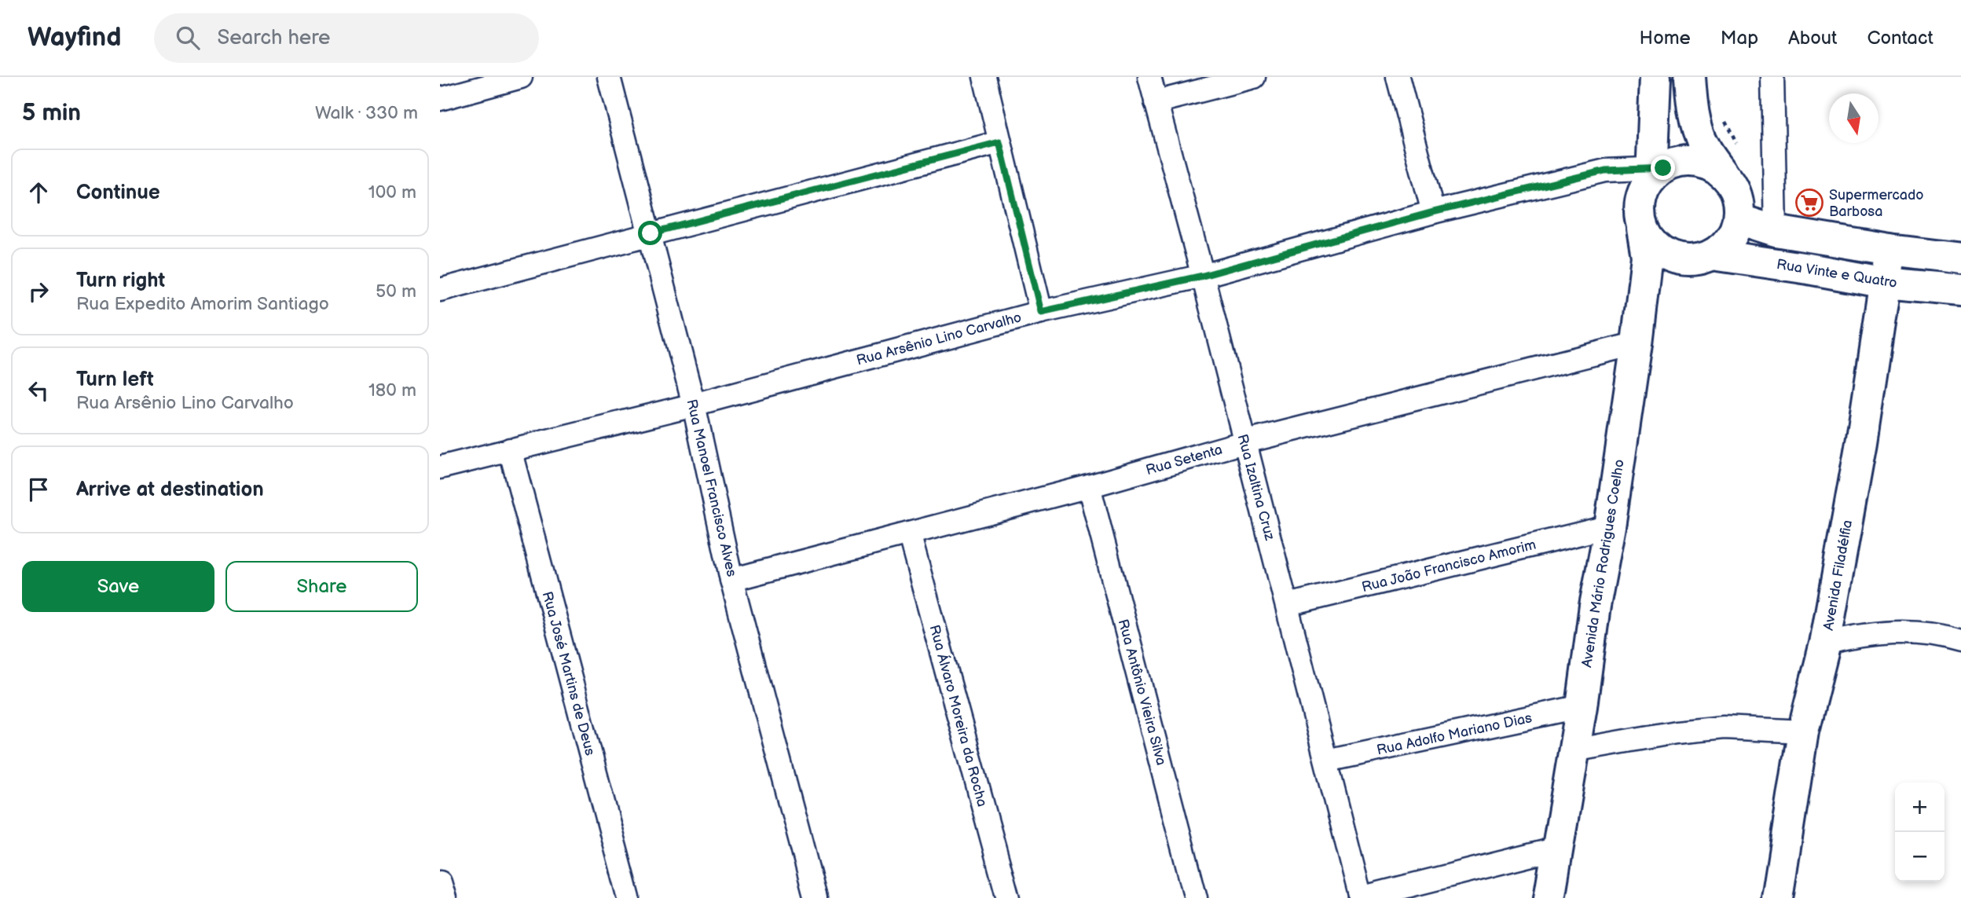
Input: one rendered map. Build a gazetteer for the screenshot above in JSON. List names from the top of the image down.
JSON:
{
  "streets": {
    "main road": ["Rua Vinte e Quatro", "Avenida Mário Rodrigues Coelho", "Avenida Filadélfia"],
    "street": [
      "Rua Arsênio Lino Carvalho",
      "Rua Setenta",
      "Rua Izaltina Cruz",
      "Rua Manoel Francisco Alves",
      "Rua João Francisco Amorim",
      "Rua José Martins de Deus",
      "Rua Antônio Vieira Silva",
      "Rua Álvaro Moreira da Rocha",
      "Rua Adolfo Mariano Dias"
    ]
  },
  "crossings": [
    ["Rua Vinte e Quatro", "Rua Arsênio Lino Carvalho"],
    ["Rua Vinte e Quatro", "Avenida Mário Rodrigues Coelho"],
    ["Rua Vinte e Quatro", "Avenida Filadélfia"],
    ["Rua Arsênio Lino Carvalho", "Rua Izaltina Cruz"],
    ["Rua Arsênio Lino Carvalho", "Rua Manoel Francisco Alves"],
    ["Rua Arsênio Lino Carvalho", "Avenida Mário Rodrigues Coelho"],
    ["Rua Arsênio Lino Carvalho", "Rua José Martins de Deus"],
    ["Rua Setenta", "Rua Izaltina Cruz"],
    ["Rua Setenta", "Rua Manoel Francisco Alves"],
    ["Rua Setenta", "Avenida Mário Rodrigues Coelho"],
    ["Rua Setenta", "Rua Antônio Vieira Silva"],
    ["Rua Setenta", "Rua Álvaro Moreira da Rocha"],
    ["Rua Izaltina Cruz", "Rua João Francisco Amorim"],
    ["Rua Izaltina Cruz", "Rua Adolfo Mariano Dias"],
    ["Avenida Mário Rodrigues Coelho", "Rua João Francisco Amorim"],
    ["Avenida Mário Rodrigues Coelho", "Rua Adolfo Mariano Dias"]
  ],
  "places": {
    "supermarket": ["Supermercado Barbosa"]
  },
  "north": "bottom",
  "page": {
    "header": "Wayfind",
    "search": "Search here",
    "nav": [
      "Home",
      "Map",
      "About",
      "Contact"
    ],
    "heading": ["5 min", "Walk · 330 m"],
    "list": [
      ["Continue", "100 m"],
      ["Turn right", "Rua Expedito Amorim Santiago", "50 m"],
      ["Turn left", "Rua Arsênio Lino Carvalho", "180 m"],
      "Arrive at destination"
    ],
    "buttons": ["Save", "Share"],
    "map_buttons": ["+", "−"]
  }
}
